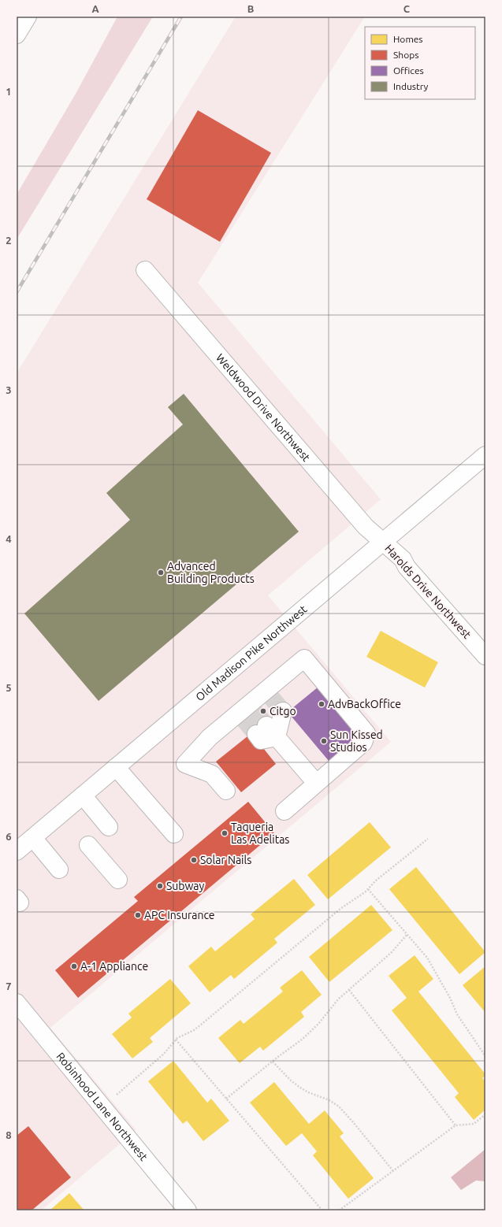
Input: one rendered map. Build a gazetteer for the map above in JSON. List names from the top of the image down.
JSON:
{
  "streets": {
    "main road": [
      "Weldwood Drive Northwest",
      "Harolds Drive Northwest",
      "Old Madison Pike Northwest",
      "Robinhood Lane Northwest"
    ]
  },
  "crossings": [
    ["Weldwood Drive Northwest", "Harolds Drive Northwest"],
    ["Weldwood Drive Northwest", "Old Madison Pike Northwest"],
    ["Harolds Drive Northwest", "Old Madison Pike Northwest"]
  ],
  "places": [
    "Advanced Building Products",
    "AdvBackOffice",
    "Citgo",
    "Sun Kissed Studios",
    "Taqueria Las Adelitas",
    "Solar Nails",
    "Subway",
    "APC Insurance",
    "A-1 Appliance"
  ],
  "legend": [
    "Homes",
    "Shops",
    "Offices",
    "Industry"
  ],
  "grid": {
    "columns": ["A", "B", "C"],
    "rows": [
      "1",
      "2",
      "3",
      "4",
      "5",
      "6",
      "7",
      "8"
    ]
  }
}
